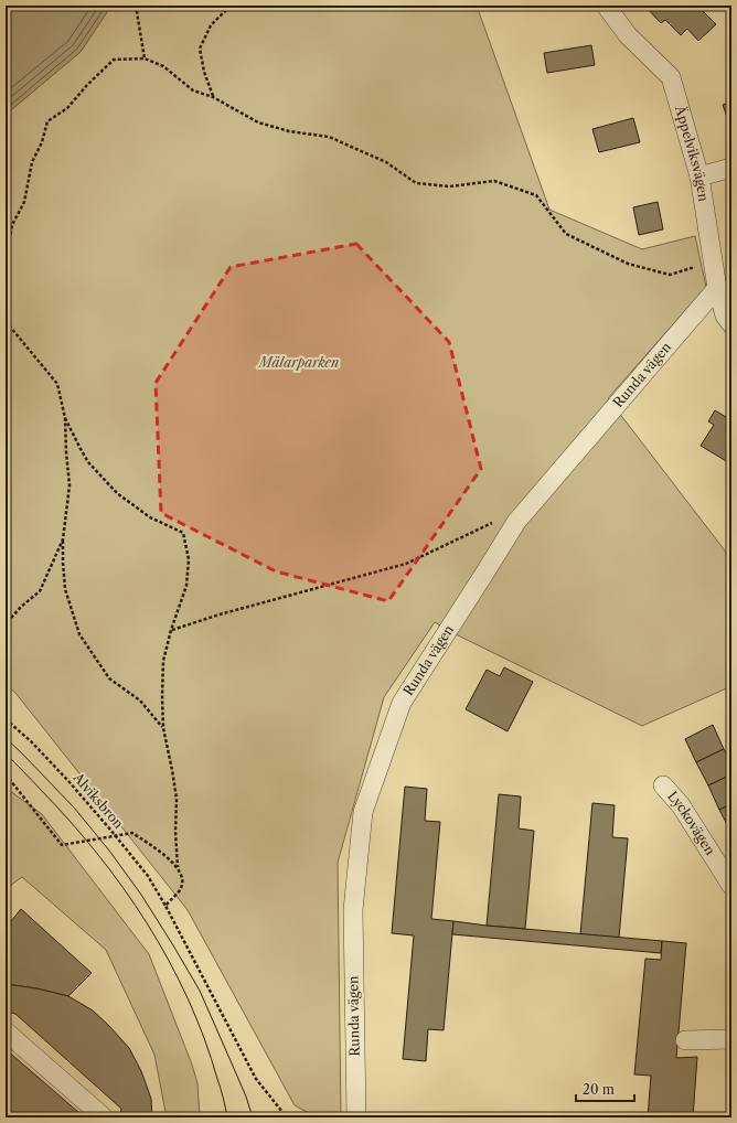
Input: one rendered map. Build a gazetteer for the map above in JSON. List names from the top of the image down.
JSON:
{
  "streets": {
    "street": ["Äppelviksvägen", "Runda vägen", "Lyckovägen"],
    "path": ["Alviksbron"]
  },
  "crossings": [
    ["Äppelviksvägen", "Runda vägen"]
  ],
  "parks": ["Mälarparken"],
  "scale_bar": "20 m"
}
